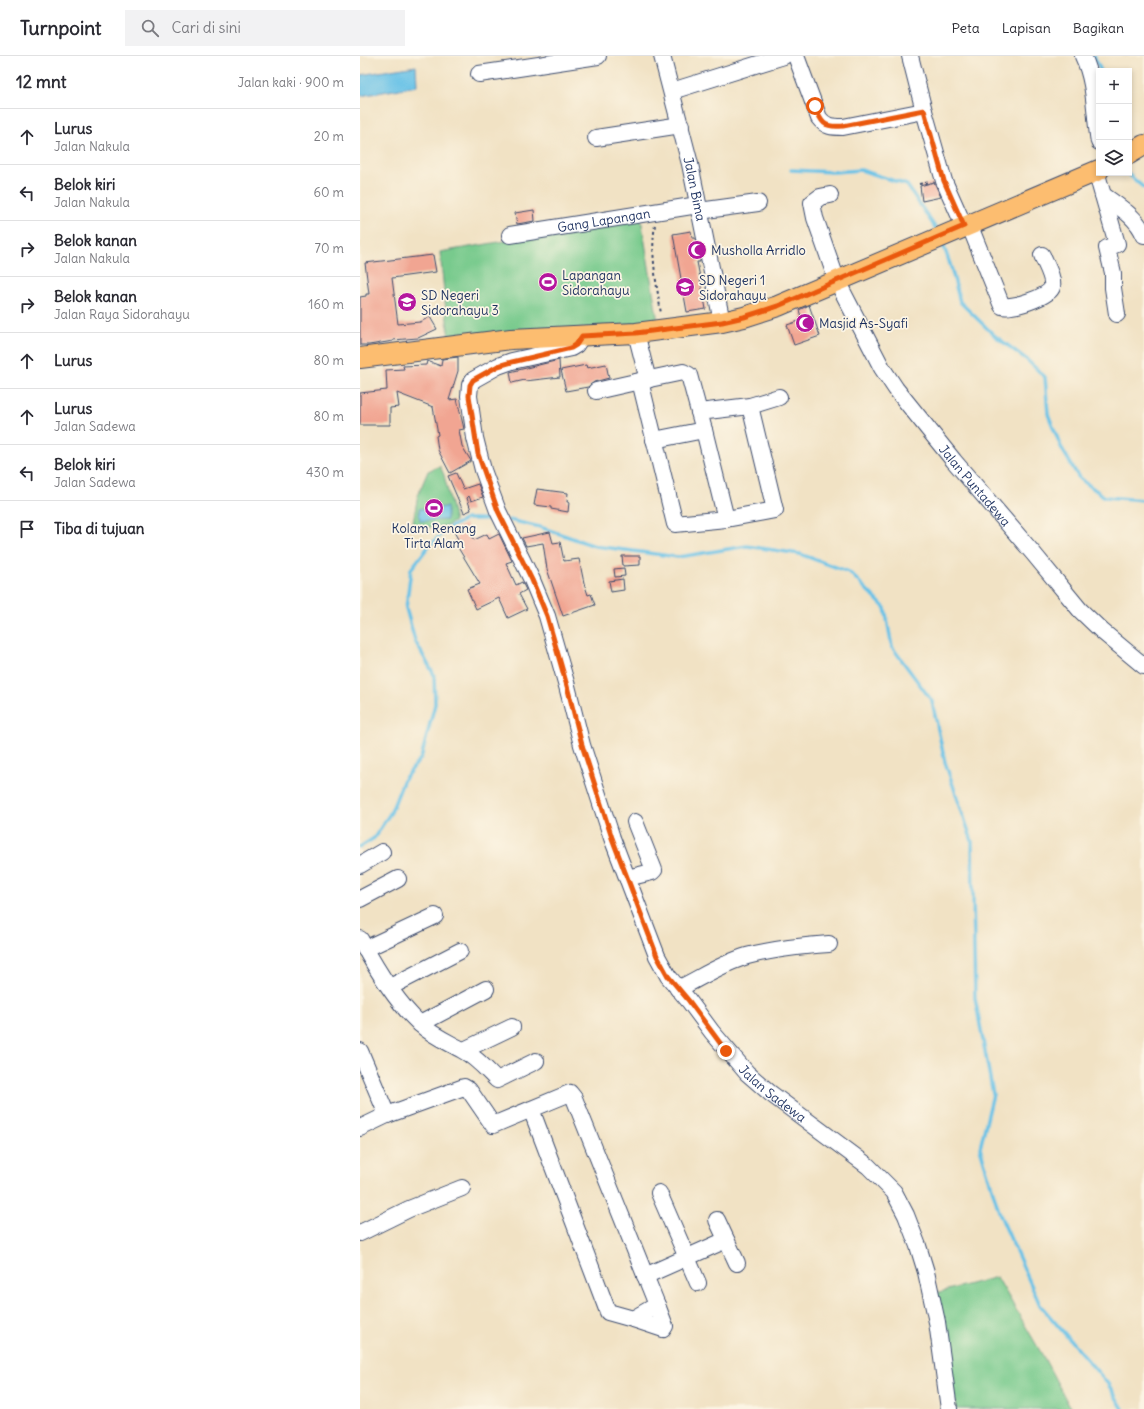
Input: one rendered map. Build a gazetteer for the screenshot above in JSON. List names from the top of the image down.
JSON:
{
  "streets": {
    "street": [
      "Jalan Bima",
      "Gang Lapangan",
      "Jalan Puntadewa",
      "Jalan Sadewa"
    ]
  },
  "crossings": [
    ["Jalan Bima", "Gang Lapangan"]
  ],
  "places": {
    "mosque": ["Musholla Arridlo", "Masjid As-Syafi"],
    "sports": ["Lapangan Sidorahayu", "Kolam Renang Tirta Alam"],
    "school or university": ["SD Negeri 1 Sidorahayu", "SD Negeri Sidorahayu 3"]
  },
  "page": {
    "header": "Turnpoint",
    "search": "Cari di sini",
    "nav": ["Peta", "Lapisan", "Bagikan"],
    "heading": ["12 mnt", "Jalan kaki · 900 m"],
    "map_buttons": ["+", "−"],
    "list": [
      ["Lurus", "Jalan Nakula", "20 m"],
      ["Belok kiri", "Jalan Nakula", "60 m"],
      ["Belok kanan", "Jalan Nakula", "70 m"],
      ["Belok kanan", "Jalan Raya Sidorahayu", "160 m"],
      ["Lurus", "80 m"],
      ["Lurus", "Jalan Sadewa", "80 m"],
      ["Belok kiri", "Jalan Sadewa", "430 m"],
      "Tiba di tujuan"
    ]
  }
}
